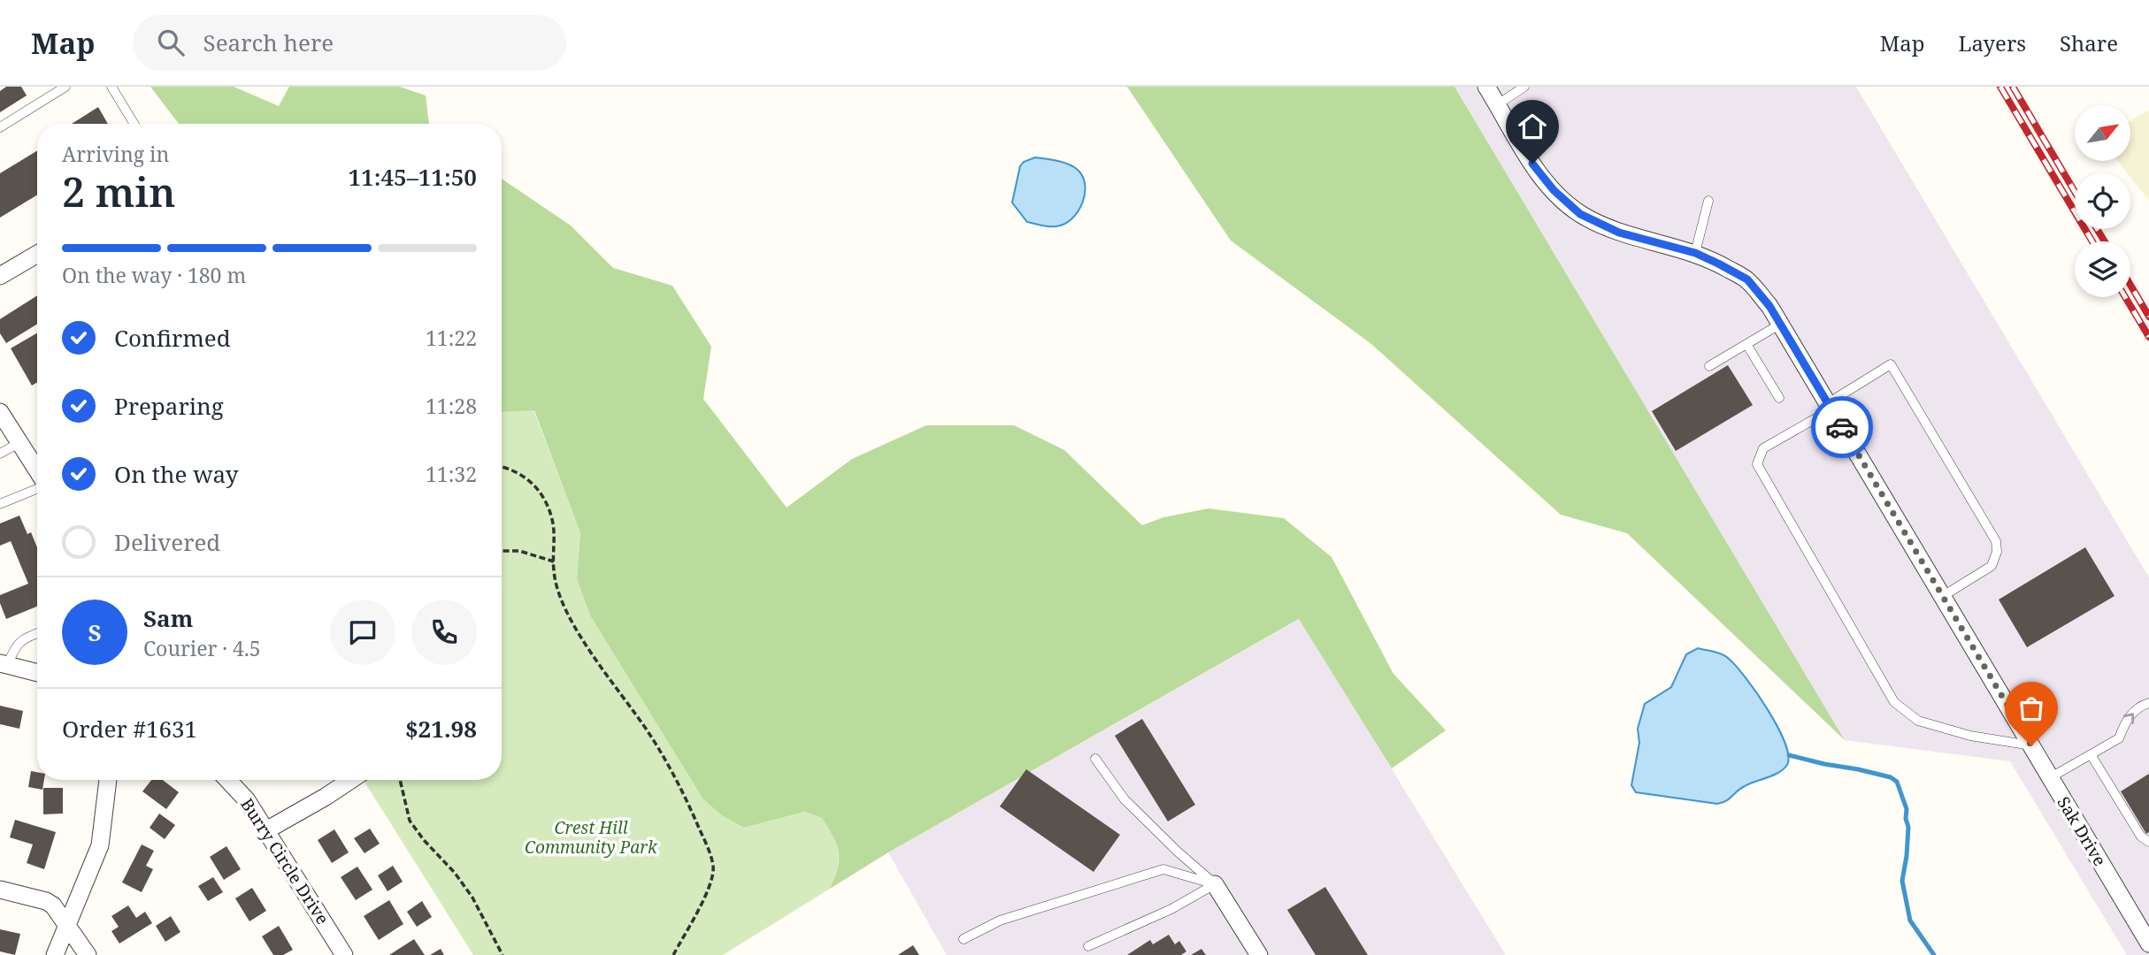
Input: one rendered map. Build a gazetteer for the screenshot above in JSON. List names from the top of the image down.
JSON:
{
  "streets": {
    "street": ["Sak Drive", "Burry Circle Drive"]
  },
  "parks": ["Crest Hill Community Park"],
  "north": "top right",
  "page": {
    "header": "Map",
    "search": "Search here",
    "nav": ["Map", "Layers", "Share"],
    "heading": ["2 min", "Arriving in", "11:45–11:50"],
    "panel": [
      "Sam",
      "Courier · 4.5",
      "Order #1631",
      "$21.98"
    ],
    "bar": "On the way · 180 m",
    "list": [
      ["Confirmed", "11:22"],
      ["Preparing", "11:28"],
      ["On the way", "11:32"],
      "Delivered"
    ],
    "round": "S"
  }
}
